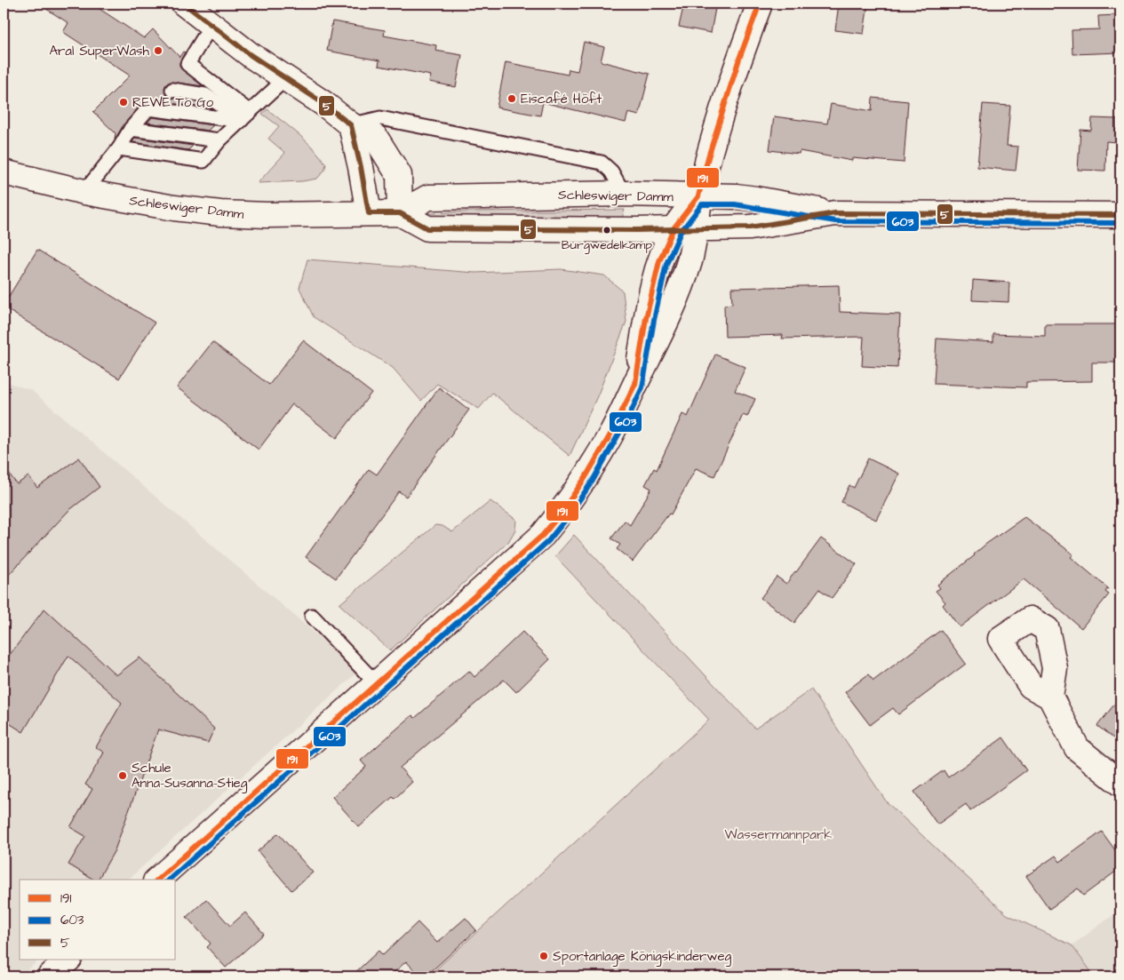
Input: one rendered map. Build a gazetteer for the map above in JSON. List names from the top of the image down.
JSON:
{
  "streets": {
    "street": ["Schleswiger Damm"]
  },
  "parks": ["Wassermannpark"],
  "places": [
    "Aral SuperWash",
    "Eiscafé Höft",
    "REWE To Go",
    "Burgwedelkamp",
    "Schule Anna-Susanna-Stieg",
    "Sportanlage Königskinderweg"
  ],
  "lines": ["transit line 191", "transit line 5", "transit line 603"],
  "legend": ["191", "603", "5"]
}
